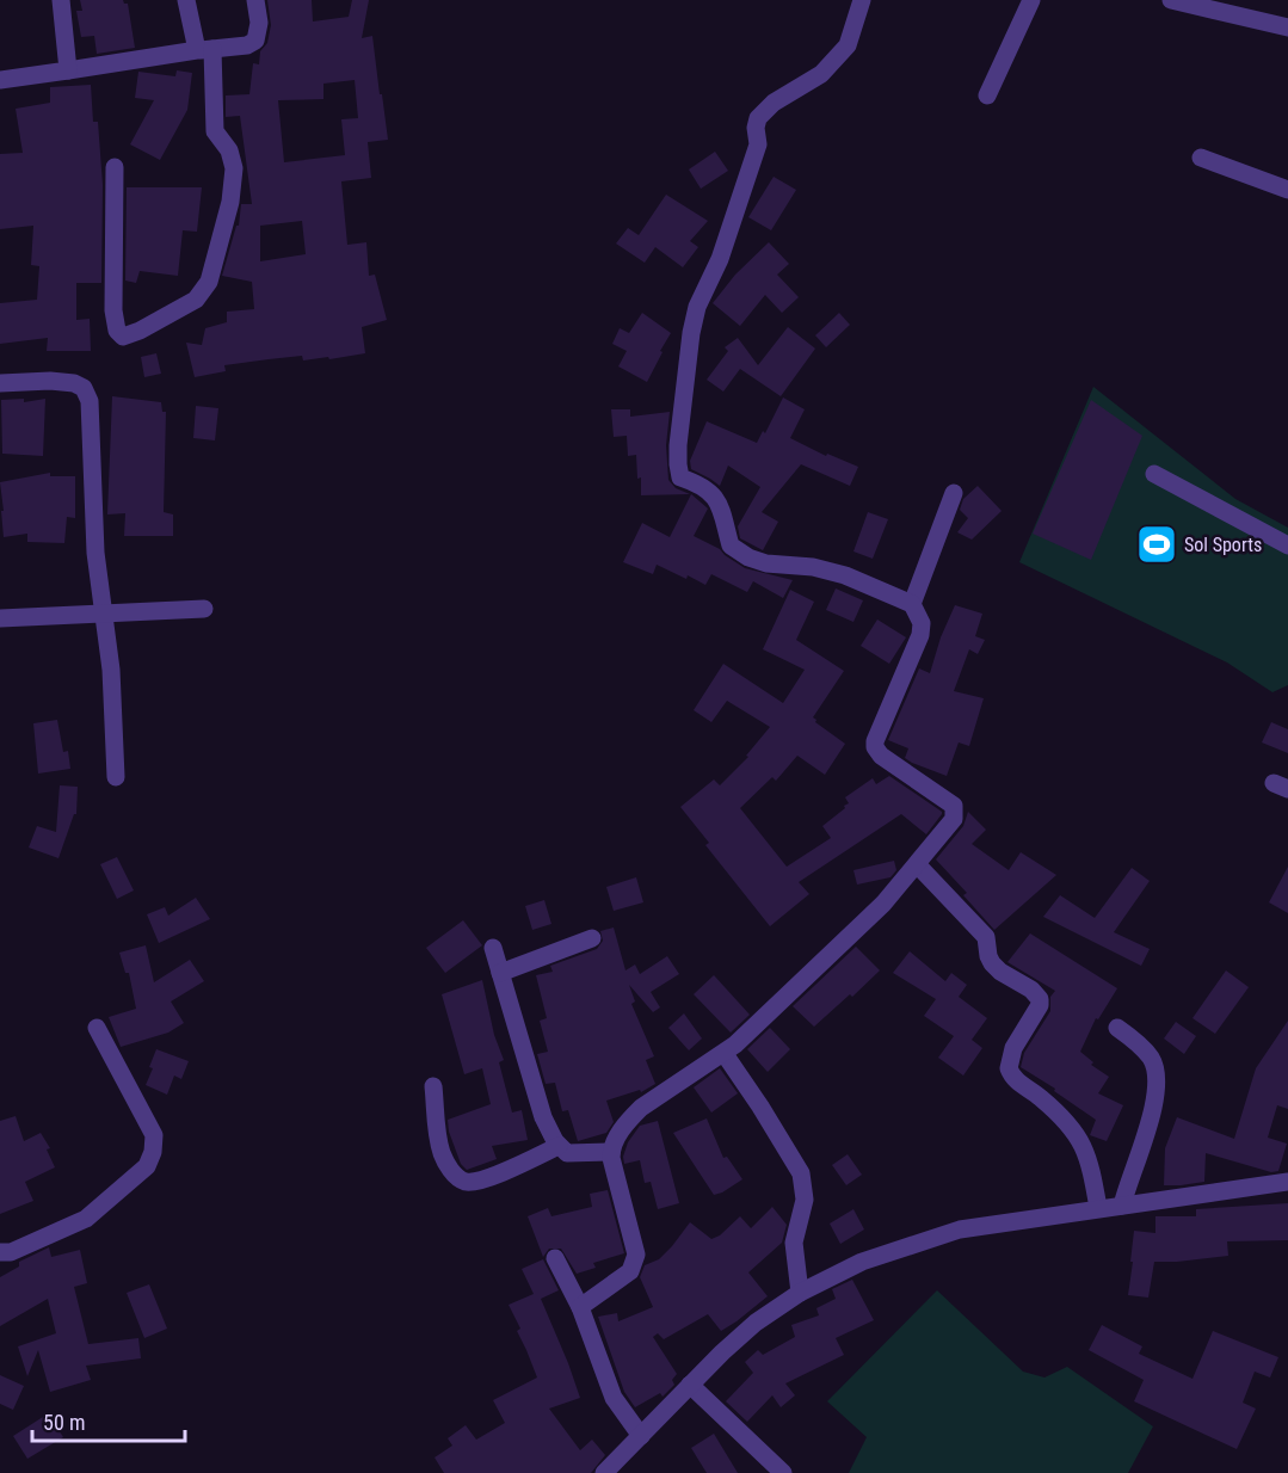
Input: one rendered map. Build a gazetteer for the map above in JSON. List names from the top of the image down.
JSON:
{
  "places": {
    "sports": ["Sol Sports"]
  },
  "scale_bar": "50 m"
}
